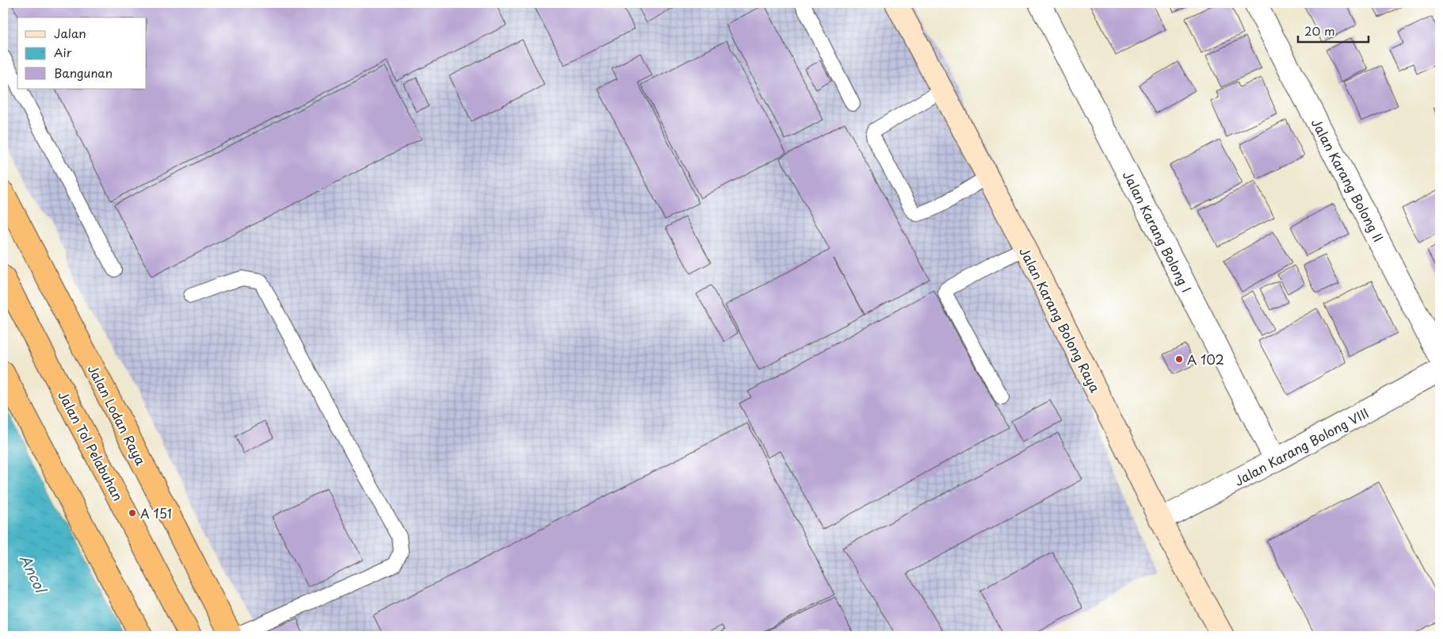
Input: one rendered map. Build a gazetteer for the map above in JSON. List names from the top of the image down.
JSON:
{
  "streets": {
    "highway": ["Jalan Lodan Raya", "Jalan Tol Pelabuhan"],
    "street": [
      "Jalan Karang Bolong II",
      "Jalan Karang Bolong I",
      "Jalan Karang Bolong Raya",
      "Jalan Karang Bolong VIII"
    ]
  },
  "crossings": [
    ["Jalan Karang Bolong I", "Jalan Karang Bolong VIII"],
    ["Jalan Karang Bolong Raya", "Jalan Karang Bolong VIII"]
  ],
  "water": ["Ancol"],
  "places": ["A 102", "A 151"],
  "legend": ["Jalan", "Air", "Bangunan"],
  "scale_bar": "20 m"
}
